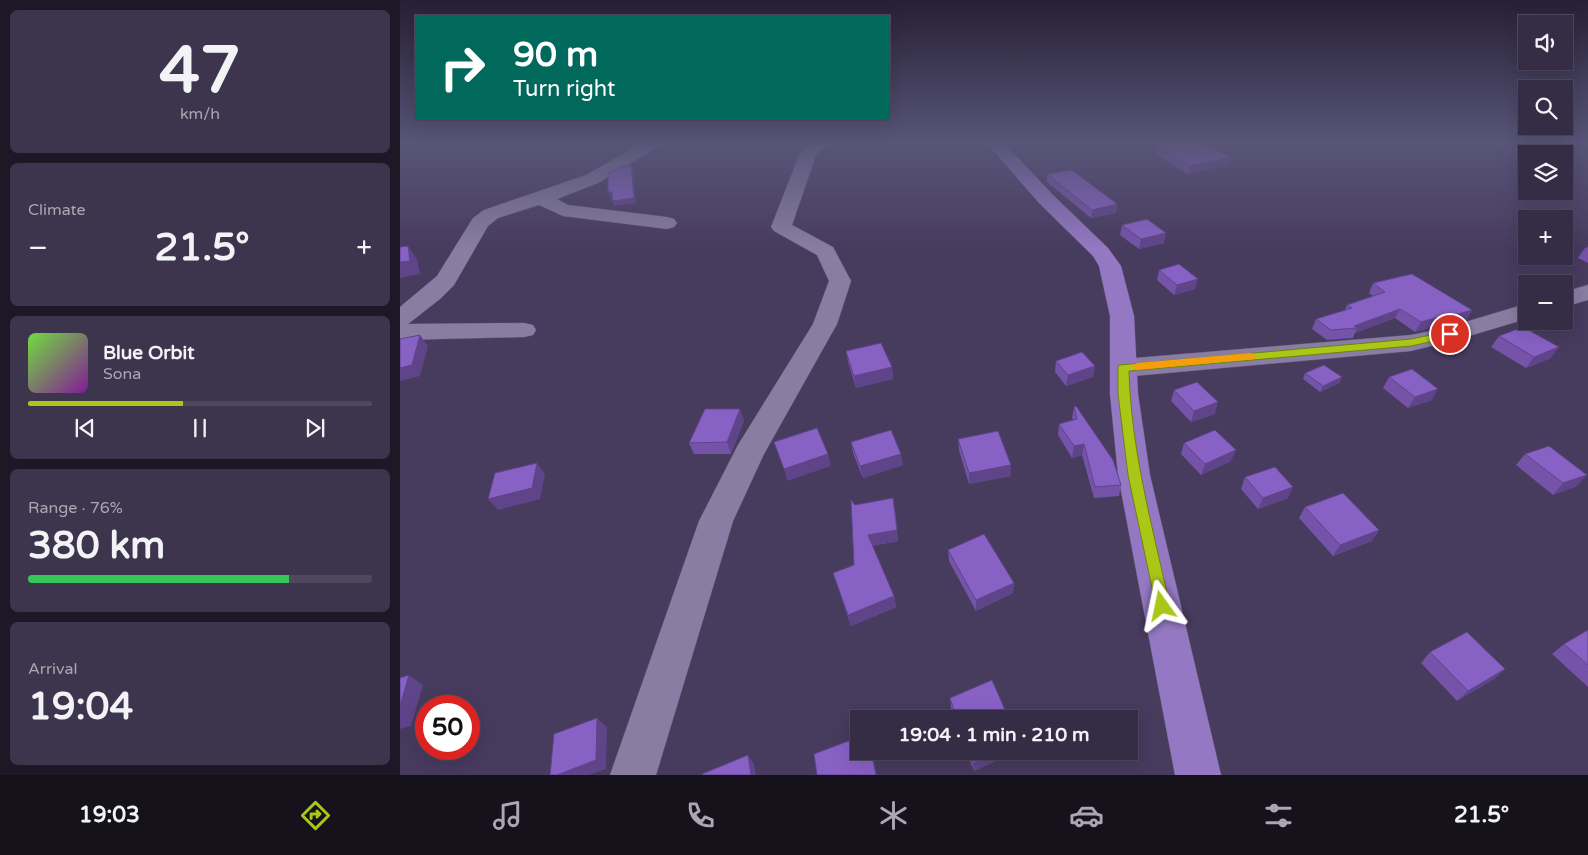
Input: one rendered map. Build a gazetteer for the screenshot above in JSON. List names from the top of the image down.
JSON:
{
  "page": {
    "tile": [
      ["47", "km/h"],
      "Climate",
      ["Range · 76%", "380 km"],
      ["Arrival", "19:04"]
    ],
    "map_buttons": ["+", "−"],
    "turn": ["90 m", "Turn right"],
    "heat": ["−", "21.5°", "+"],
    "song": ["Blue Orbit", "Sona"],
    "limit": "50",
    "trip": "19:04 · 1 min · 210 m",
    "tabs": ["19:03", "21.5°"]
  }
}
